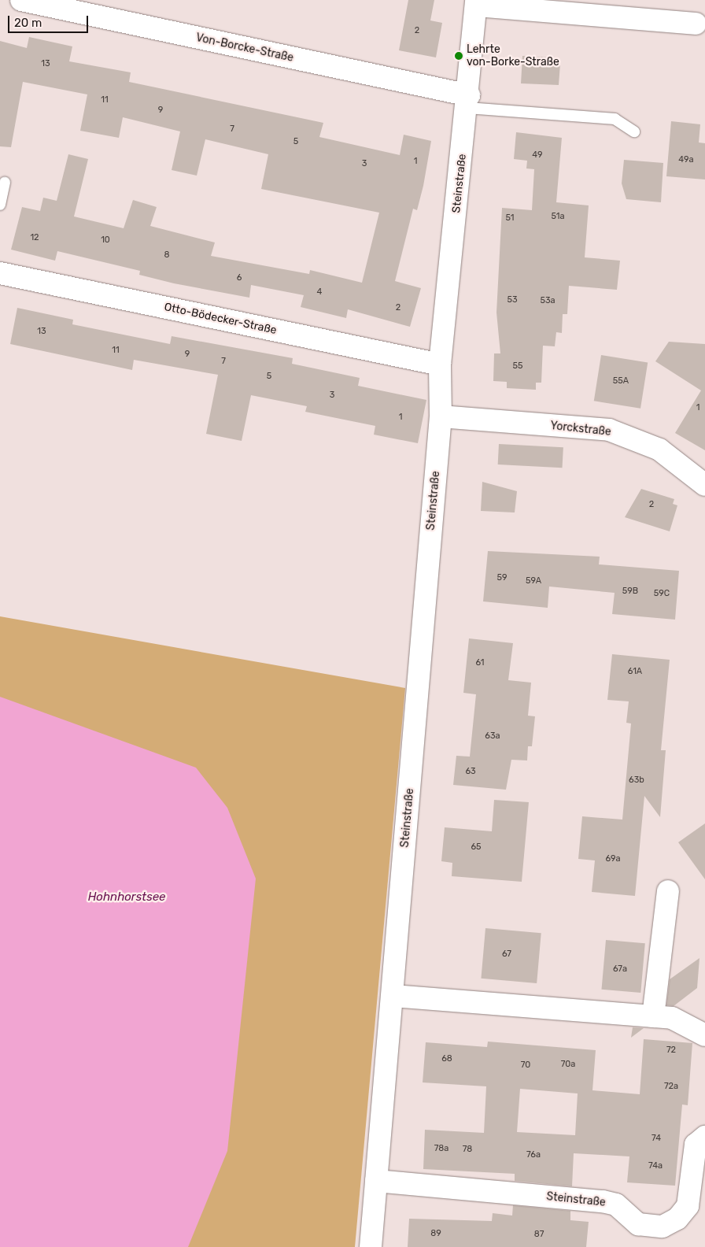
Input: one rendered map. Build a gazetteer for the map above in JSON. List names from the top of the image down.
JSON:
{
  "streets": {
    "street": [
      "Von-Borcke-Straße",
      "Steinstraße",
      "Otto-Bödecker-Straße",
      "Yorckstraße"
    ]
  },
  "crossings": [
    ["Von-Borcke-Straße", "Steinstraße"],
    ["Steinstraße", "Otto-Bödecker-Straße"],
    ["Steinstraße", "Yorckstraße"]
  ],
  "water": ["Hohnhorstsee"],
  "places": ["Lehrte von-Borke-Straße"],
  "house_numbers": [
    "2",
    "13",
    "11",
    "9",
    "7",
    "5",
    "49",
    "49a",
    "1",
    "3",
    "51a",
    "51",
    "12",
    "10",
    "8",
    "6",
    "4",
    "53",
    "53a",
    "2",
    "13",
    "11",
    "9",
    "7",
    "55",
    "5",
    "55A",
    "3",
    "1",
    "1",
    "2",
    "59",
    "59A",
    "59B",
    "59C",
    "61",
    "61A",
    "63a",
    "63",
    "63b",
    "65",
    "69a",
    "67",
    "67a",
    "72",
    "68",
    "70a",
    "70",
    "72a",
    "74",
    "78a",
    "78",
    "76a",
    "74a",
    "89",
    "87"
  ],
  "scale_bar": "20 m"
}
